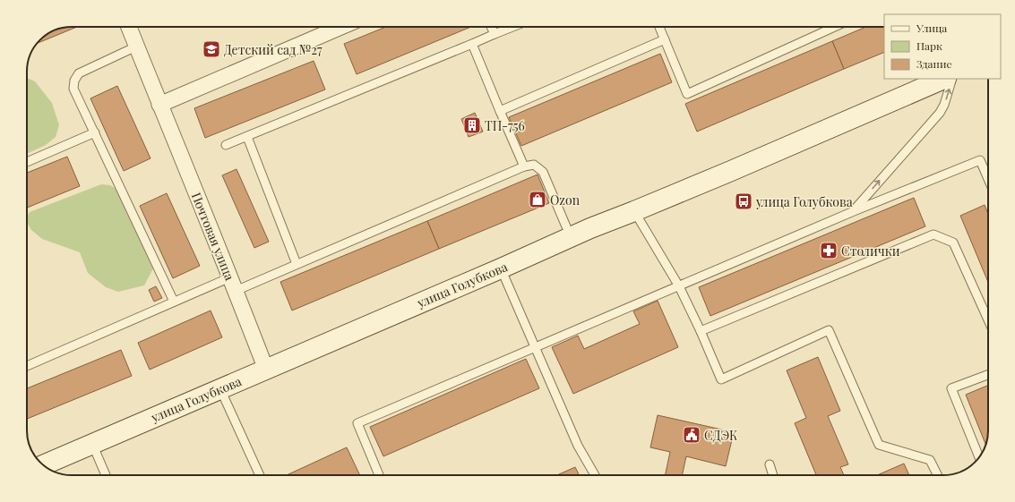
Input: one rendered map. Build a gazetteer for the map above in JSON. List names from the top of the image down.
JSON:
{
  "streets": {
    "main road": ["улица Голубкова"],
    "street": ["Почтовая улица"]
  },
  "crossings": [
    ["Почтовая улица", "улица Голубкова"]
  ],
  "places": {
    "school or university": ["Детский сад №27"],
    "building": ["ТП-756"],
    "shop": ["Ozon"],
    "bus stop": ["улица Голубкова"],
    "pharmacy": ["Столички"],
    "public building": ["СДЭК"]
  },
  "legend": ["Улица", "Парк", "Здание"]
}
